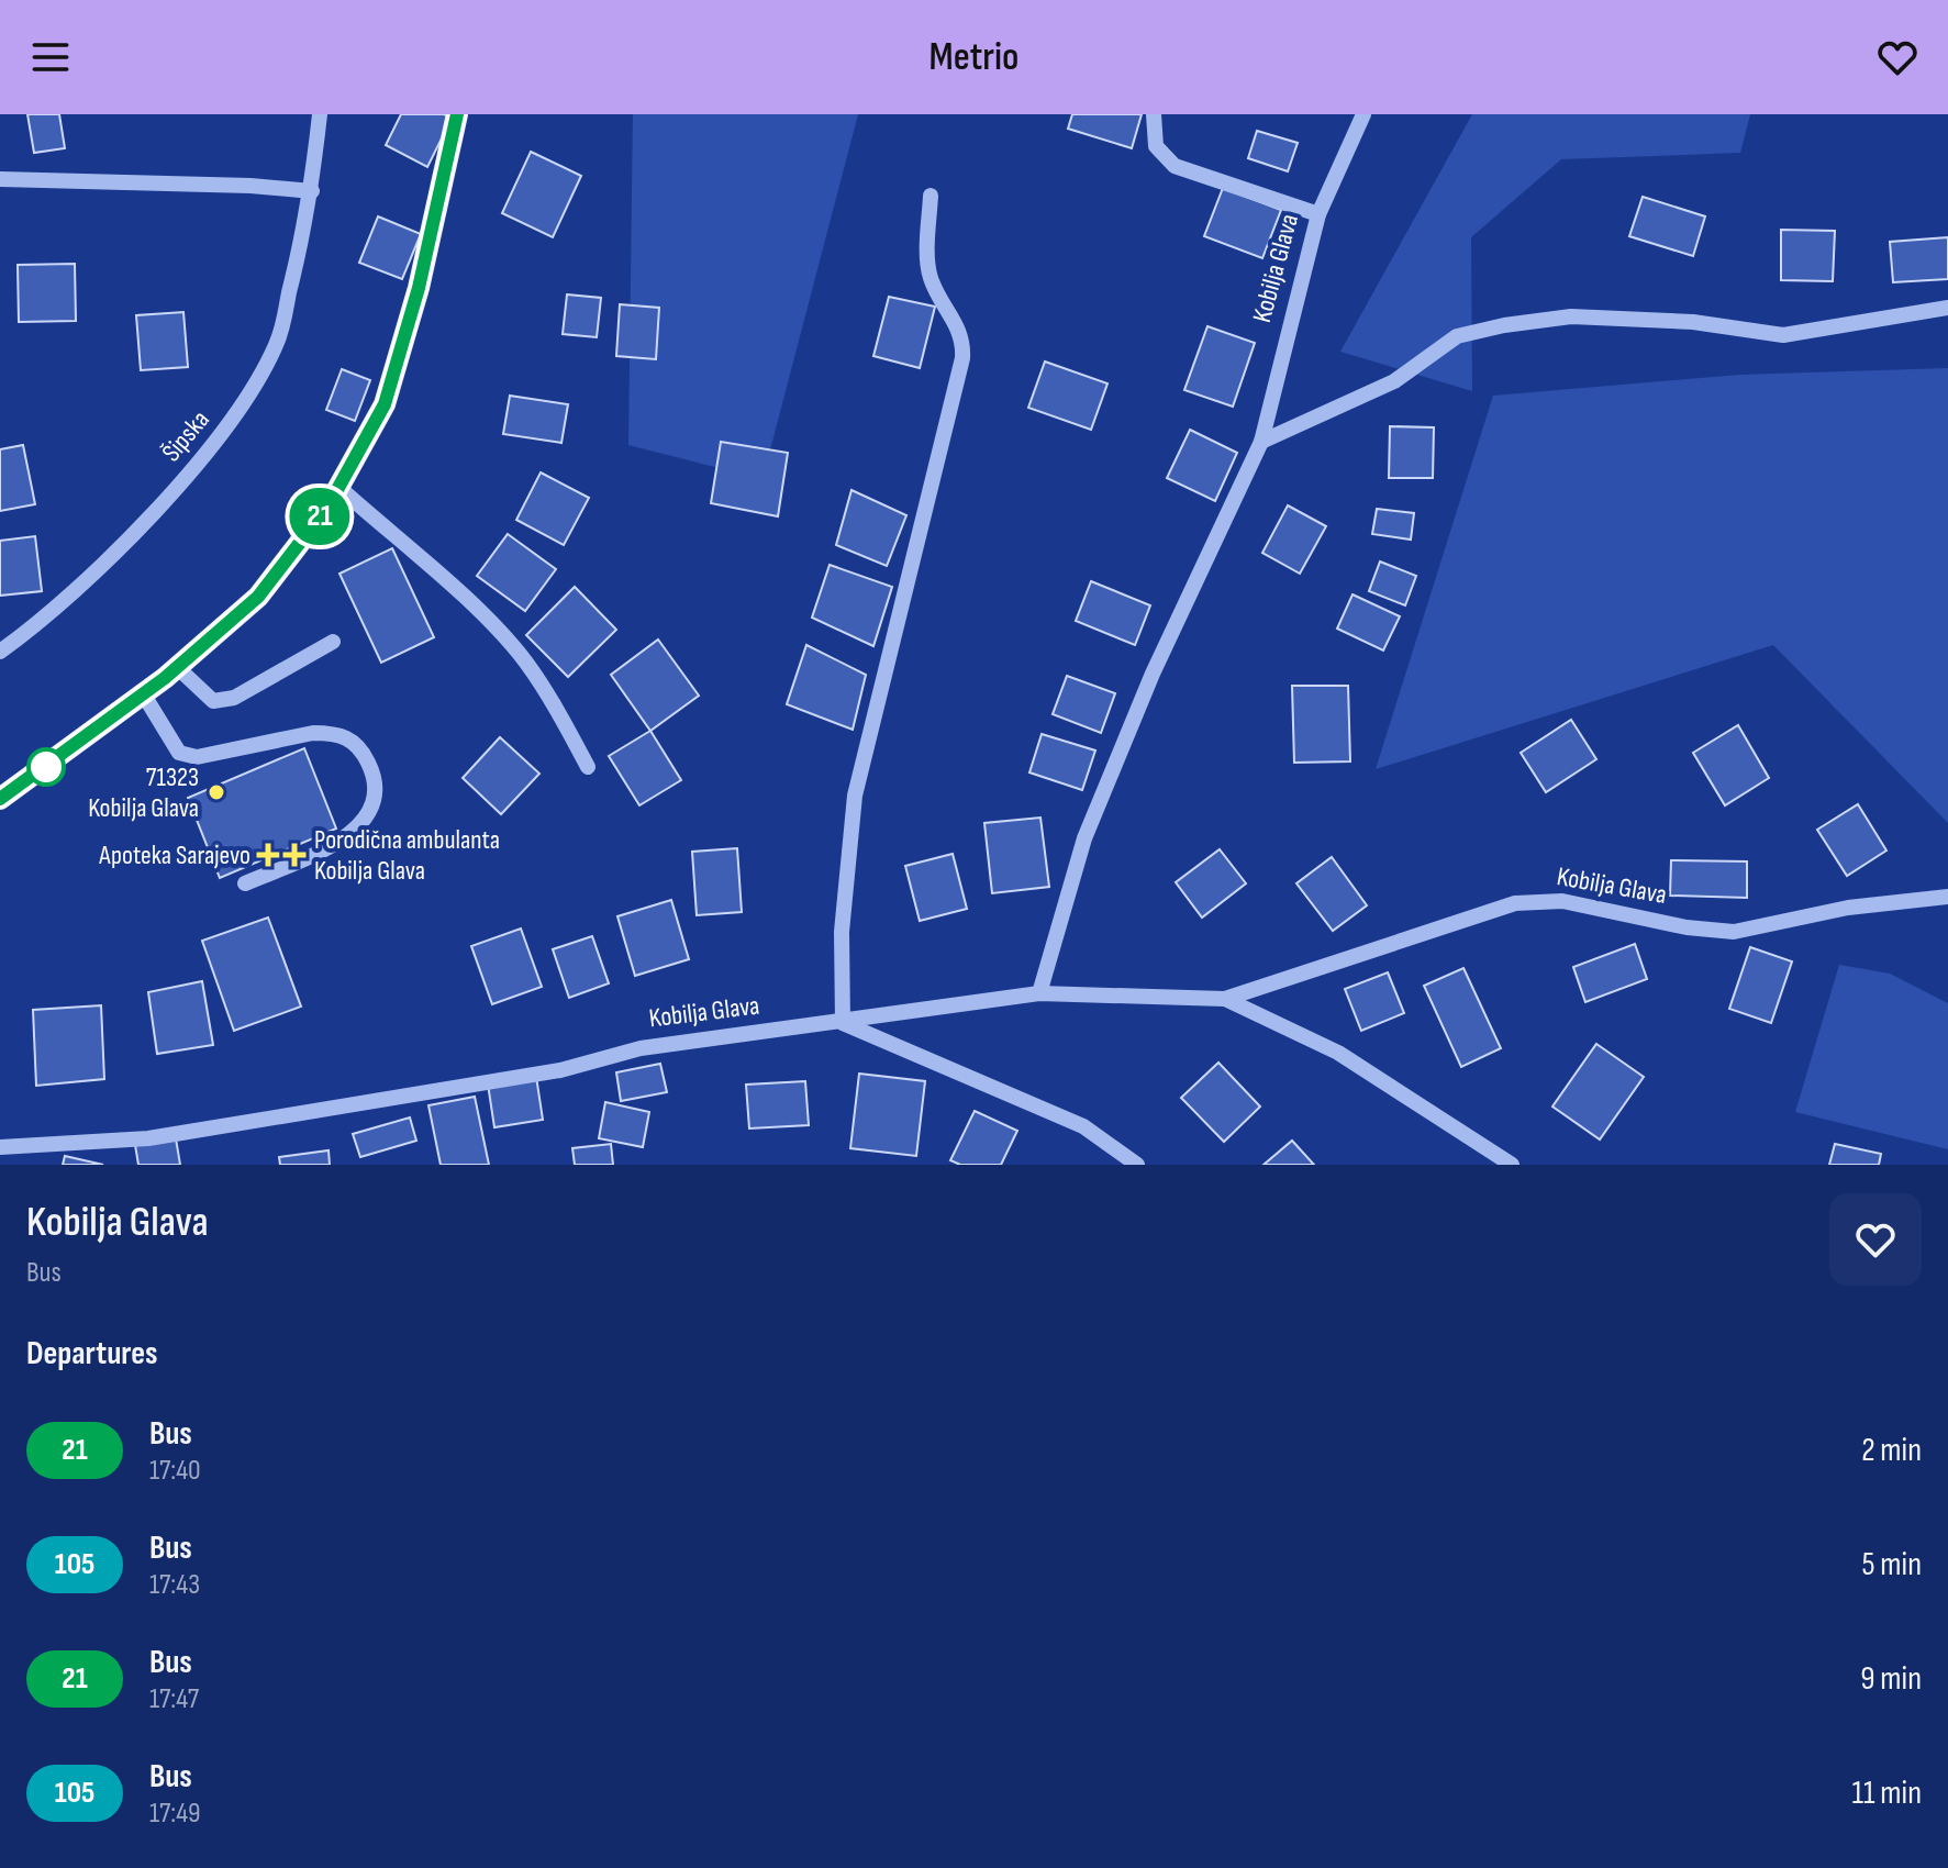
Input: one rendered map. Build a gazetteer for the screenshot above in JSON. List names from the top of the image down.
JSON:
{
  "streets": {
    "street": ["Kobilja Glava", "Šipska"]
  },
  "places": {
    "other": ["71323 Kobilja Glava"],
    "health": ["Apoteka Sarajevo", "Porodična ambulanta Kobilja Glava"]
  },
  "lines": ["bus line 21"],
  "page": {
    "header": "Metrio",
    "on_map": "21",
    "heading": [
      ["Kobilja Glava", "Bus"],
      "Departures"
    ],
    "list": [
      {
        "mark": "21",
        "name": "Bus",
        "note": "17:40",
        "value": "2 min"
      },
      {
        "mark": "105",
        "name": "Bus",
        "note": "17:43",
        "value": "5 min"
      },
      {
        "mark": "21",
        "name": "Bus",
        "note": "17:47",
        "value": "9 min"
      },
      {
        "mark": "105",
        "name": "Bus",
        "note": "17:49",
        "value": "11 min"
      }
    ]
  }
}
